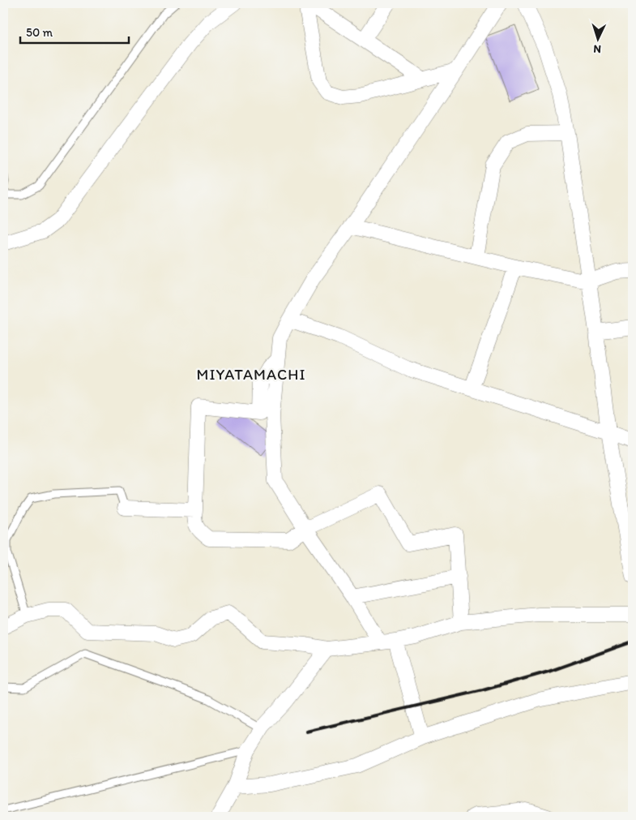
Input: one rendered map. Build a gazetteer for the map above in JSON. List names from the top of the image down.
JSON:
{
  "districts": ["MIYATAMACHI"],
  "scale_bar": "50 m",
  "north": "bottom"
}
